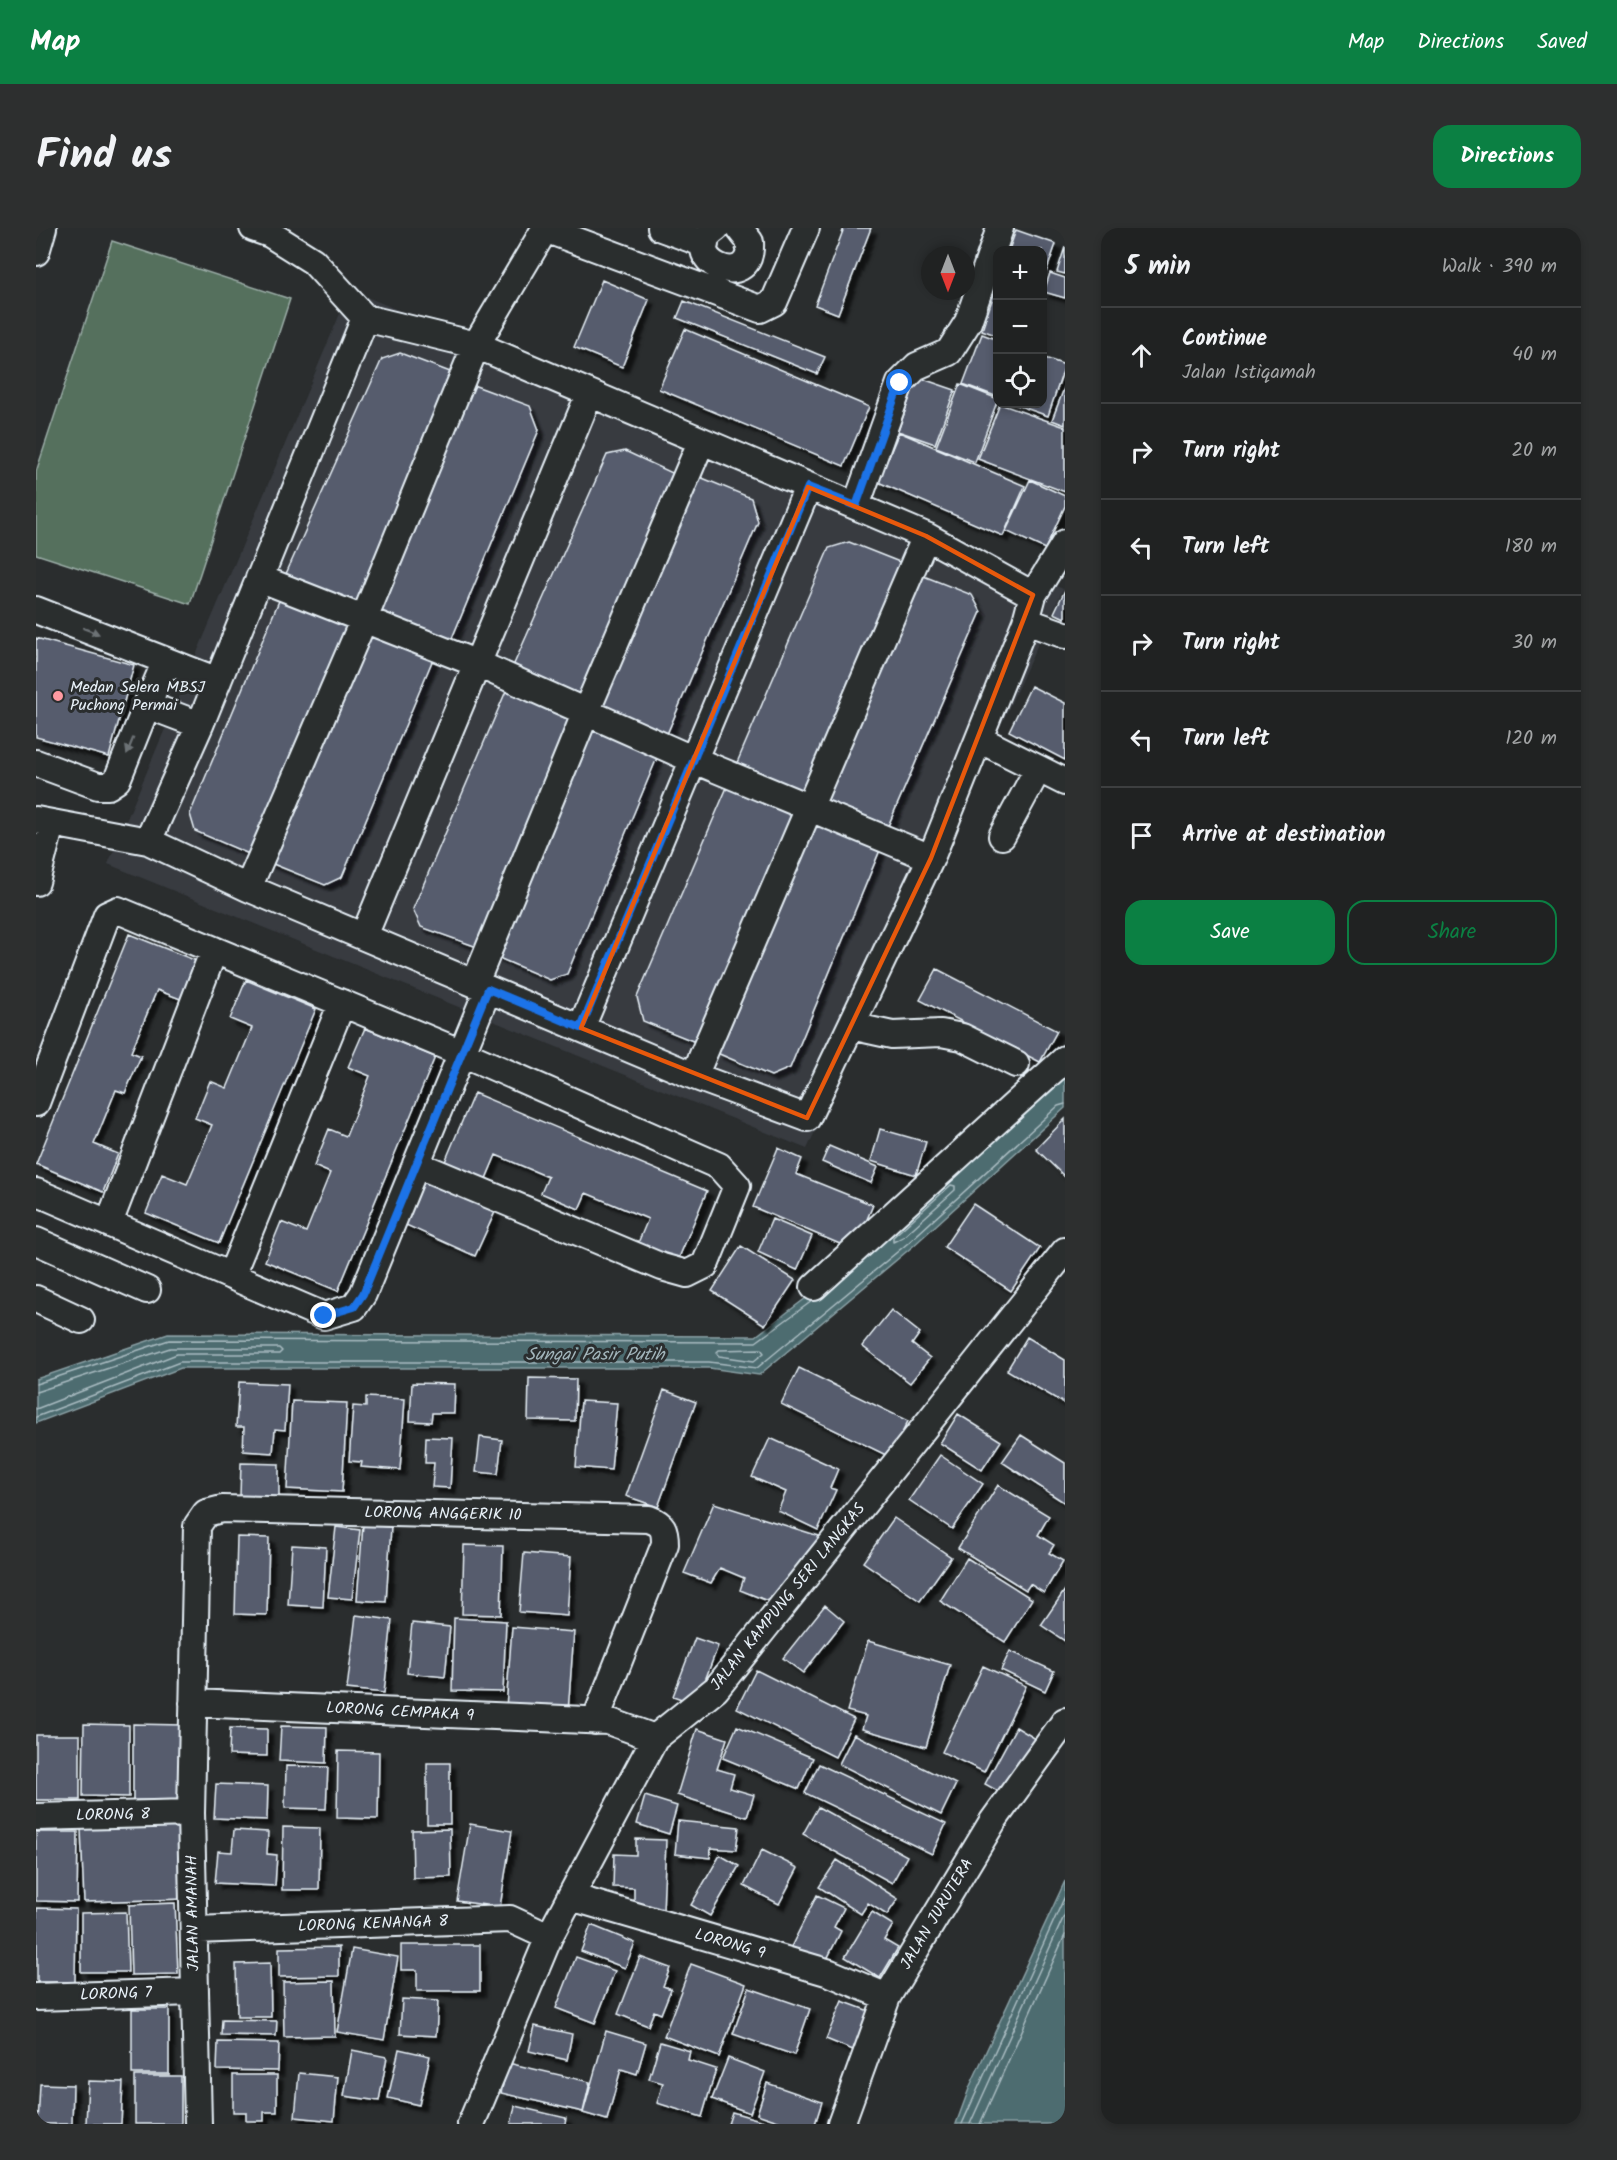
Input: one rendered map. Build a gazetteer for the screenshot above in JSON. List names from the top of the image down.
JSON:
{
  "streets": {
    "street": [
      "LORONG ANGGERIK 10",
      "JALAN KAMPUNG SERI LANGKAS",
      "LORONG CEMPAKA 9",
      "LORONG 8",
      "JALAN AMANAH",
      "JALAN JURUTERA",
      "LORONG KENANGA 8",
      "LORONG 9",
      "LORONG 7"
    ]
  },
  "crossings": [
    ["LORONG ANGGERIK 10", "LORONG CEMPAKA 9"],
    ["LORONG ANGGERIK 10", "JALAN AMANAH"],
    ["JALAN KAMPUNG SERI LANGKAS", "LORONG CEMPAKA 9"],
    ["JALAN KAMPUNG SERI LANGKAS", "LORONG KENANGA 8"],
    ["JALAN KAMPUNG SERI LANGKAS", "LORONG 9"],
    ["LORONG CEMPAKA 9", "JALAN AMANAH"],
    ["LORONG 8", "JALAN AMANAH"],
    ["JALAN AMANAH", "LORONG KENANGA 8"],
    ["JALAN AMANAH", "LORONG 7"],
    ["JALAN JURUTERA", "LORONG 9"]
  ],
  "water": ["Sungai Pasir Putih"],
  "places": ["Medan Selera MBSJ Puchong Permai"],
  "north": "bottom",
  "page": {
    "header": "Map",
    "nav": ["Map", "Directions", "Saved"],
    "title": "Find us",
    "buttons": [
      "Directions",
      ["Save", "Share"]
    ],
    "heading": ["5 min", "Walk · 390 m"],
    "map_buttons": ["+", "−"],
    "list": [
      ["Continue", "Jalan Istiqamah", "40 m"],
      ["Turn right", "20 m"],
      ["Turn left", "180 m"],
      ["Turn right", "30 m"],
      ["Turn left", "120 m"],
      "Arrive at destination"
    ]
  }
}
